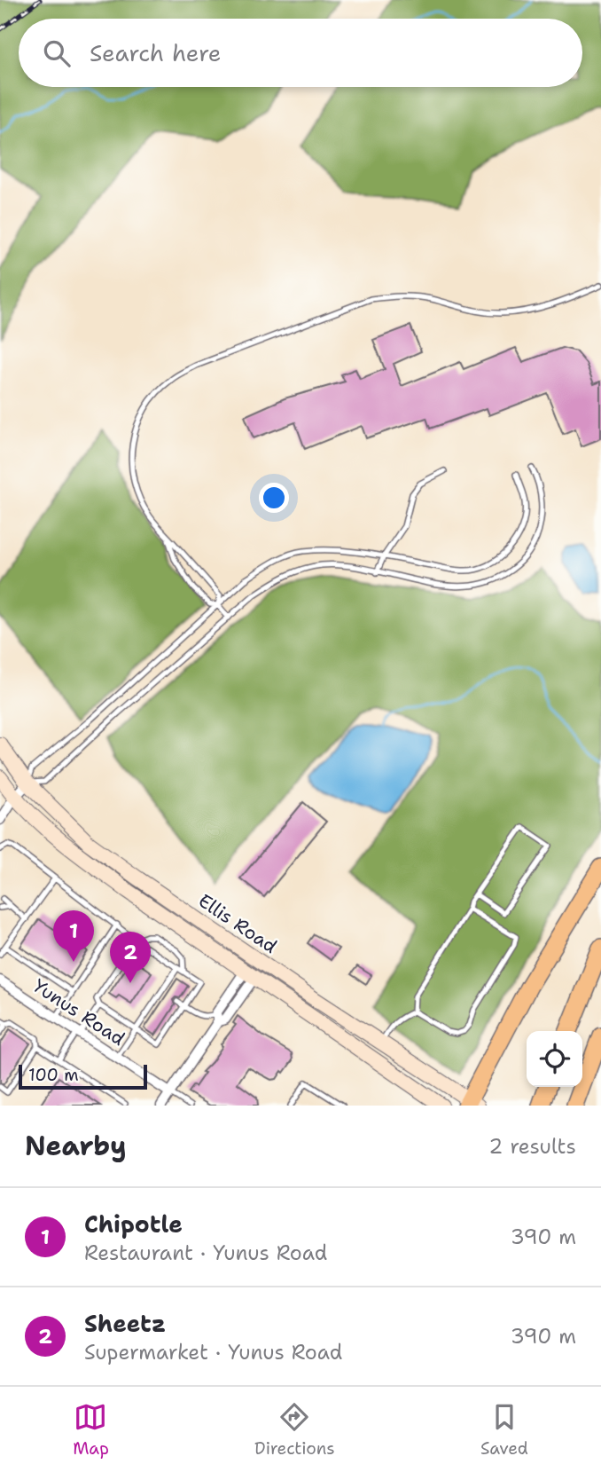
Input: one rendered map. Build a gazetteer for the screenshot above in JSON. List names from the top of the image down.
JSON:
{
  "streets": {
    "main road": ["Ellis Road"],
    "street": ["Yunus Road"]
  },
  "scale_bar": "100 m",
  "page": {
    "search": "Search here",
    "pins": ["1", "2"],
    "scale": "100 m",
    "heading": ["Nearby", "2 results"],
    "list": [
      {
        "mark": "1",
        "name": "Chipotle",
        "note": "Restaurant · Yunus Road",
        "value": "390 m"
      },
      {
        "mark": "2",
        "name": "Sheetz",
        "note": "Supermarket · Yunus Road",
        "value": "390 m"
      }
    ],
    "nav": ["Map", "Directions", "Saved"]
  }
}
